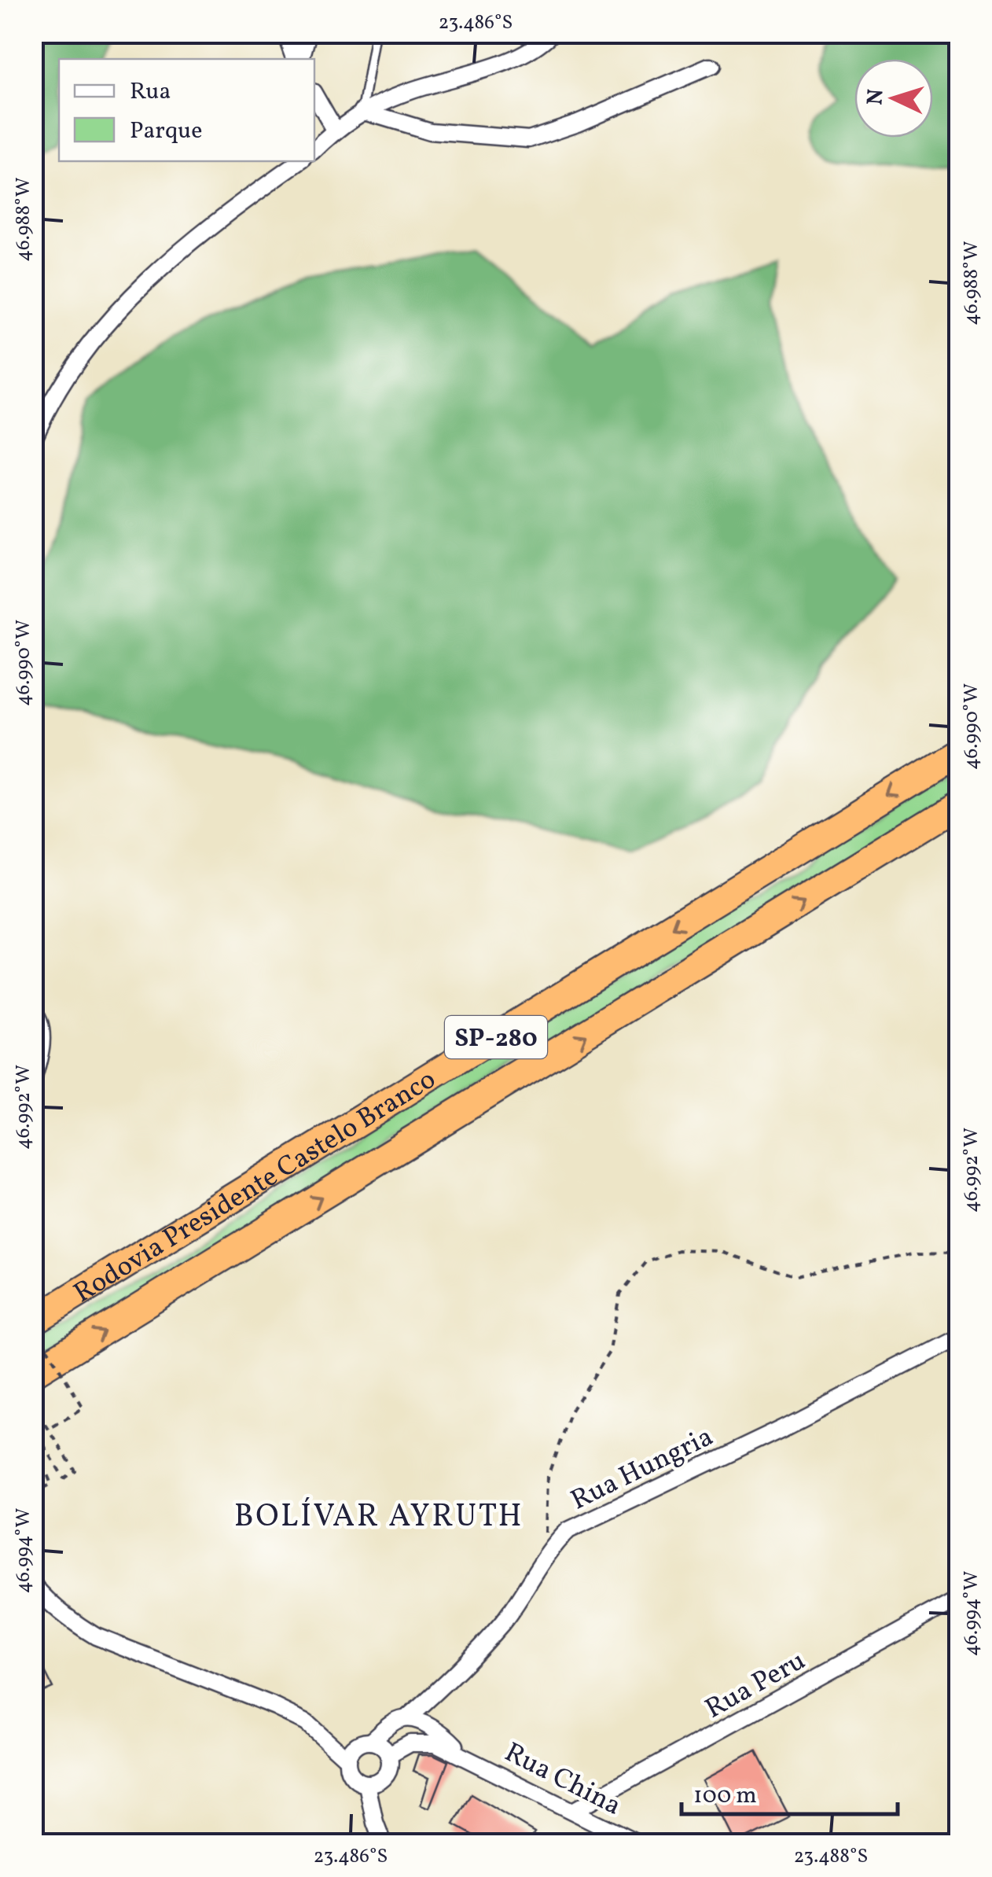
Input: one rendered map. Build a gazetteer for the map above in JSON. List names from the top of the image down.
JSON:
{
  "streets": {
    "highway": ["SP-280", "Rodovia Presidente Castelo Branco"],
    "street": ["Rua Hungria", "Rua Peru", "Rua China"]
  },
  "crossings": [
    ["Rua Hungria", "Rua China"],
    ["Rua Peru", "Rua China"]
  ],
  "districts": ["BOLÍVAR AYRUTH"],
  "legend": ["Rua", "Parque"],
  "scale_bar": "100 m",
  "north": "left",
  "coordinates": [
    "23.486°S",
    "46.988°W",
    "46.990°W",
    "46.992°W",
    "46.994°W",
    "23.488°S"
  ]
}
